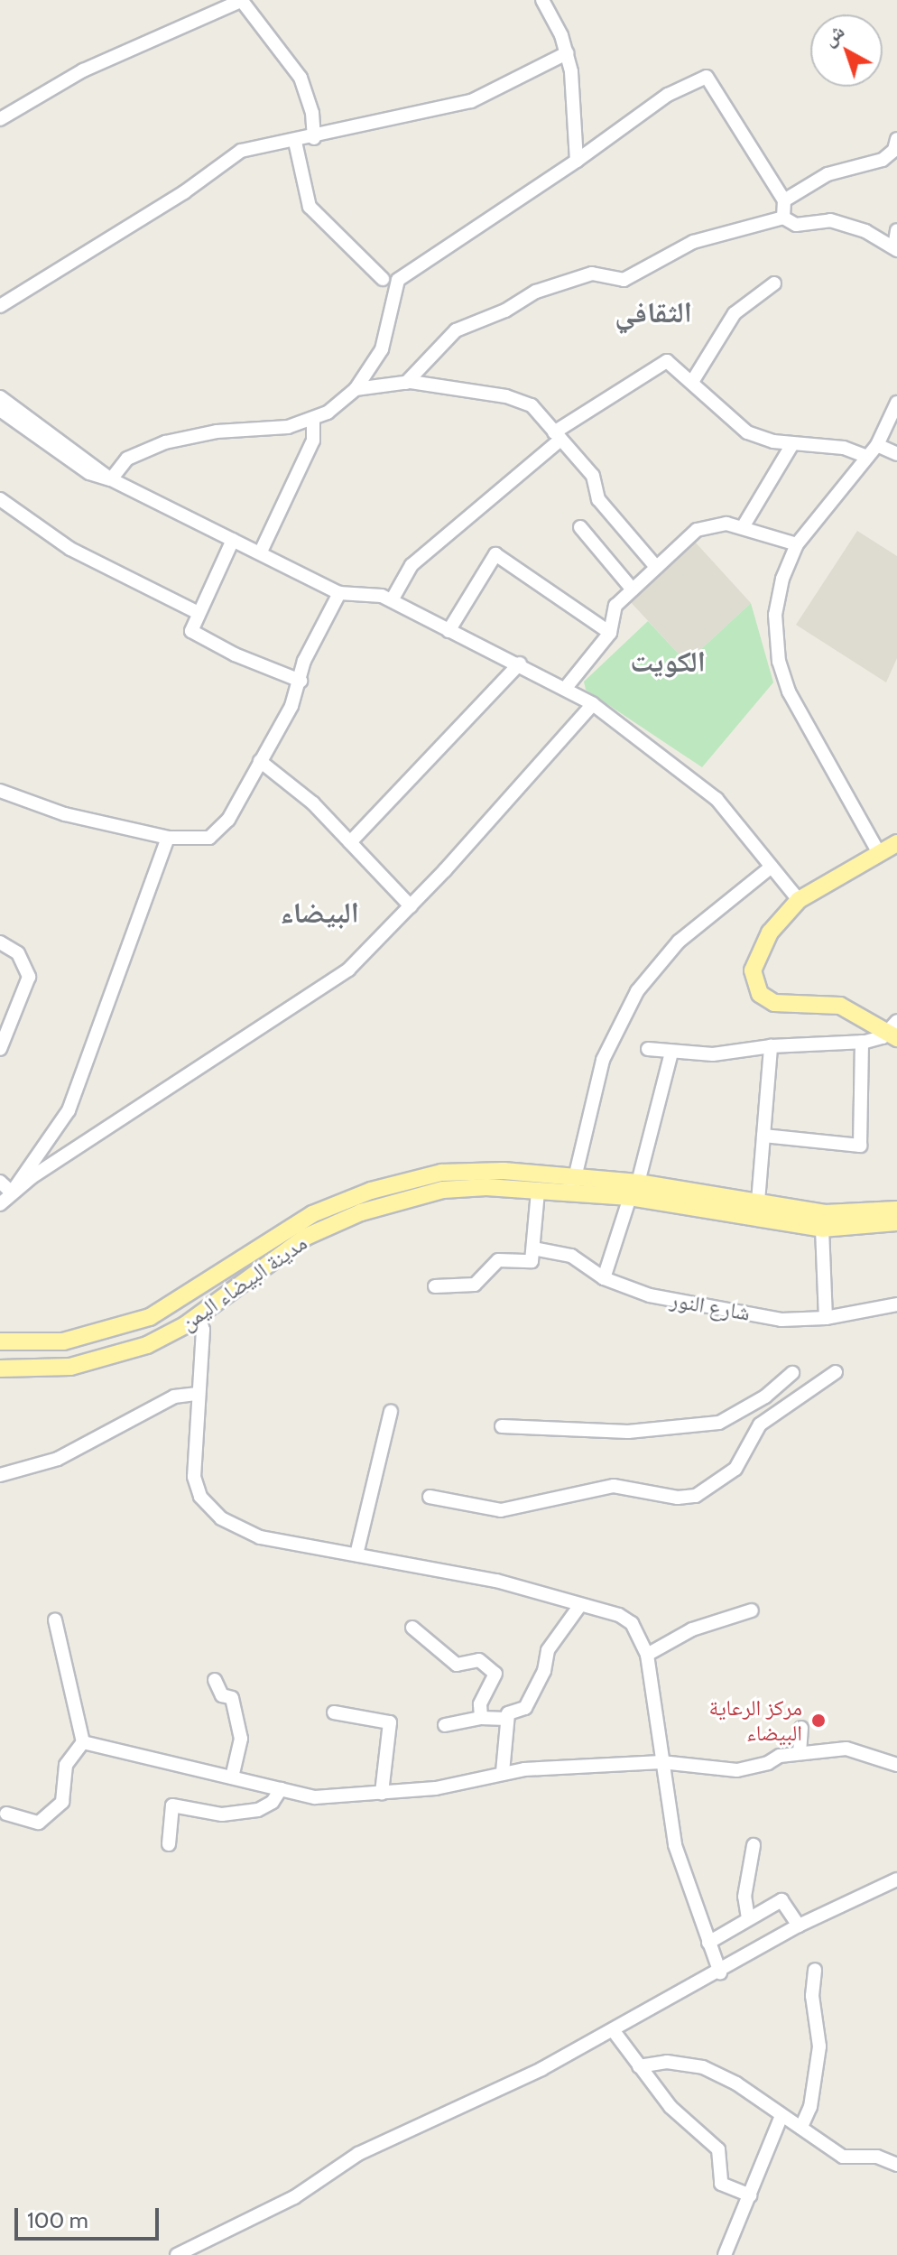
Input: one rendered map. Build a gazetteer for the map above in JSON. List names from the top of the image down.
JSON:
{
  "streets": {
    "main road": ["مدينة البيضاء اليمن"],
    "street": ["شارع النور"]
  },
  "districts": ["الثقافي", "الكويت", "البيضاء"],
  "places": ["مركز الرعاية البيضاء"],
  "scale_bar": "100 m",
  "north": "top left"
}
